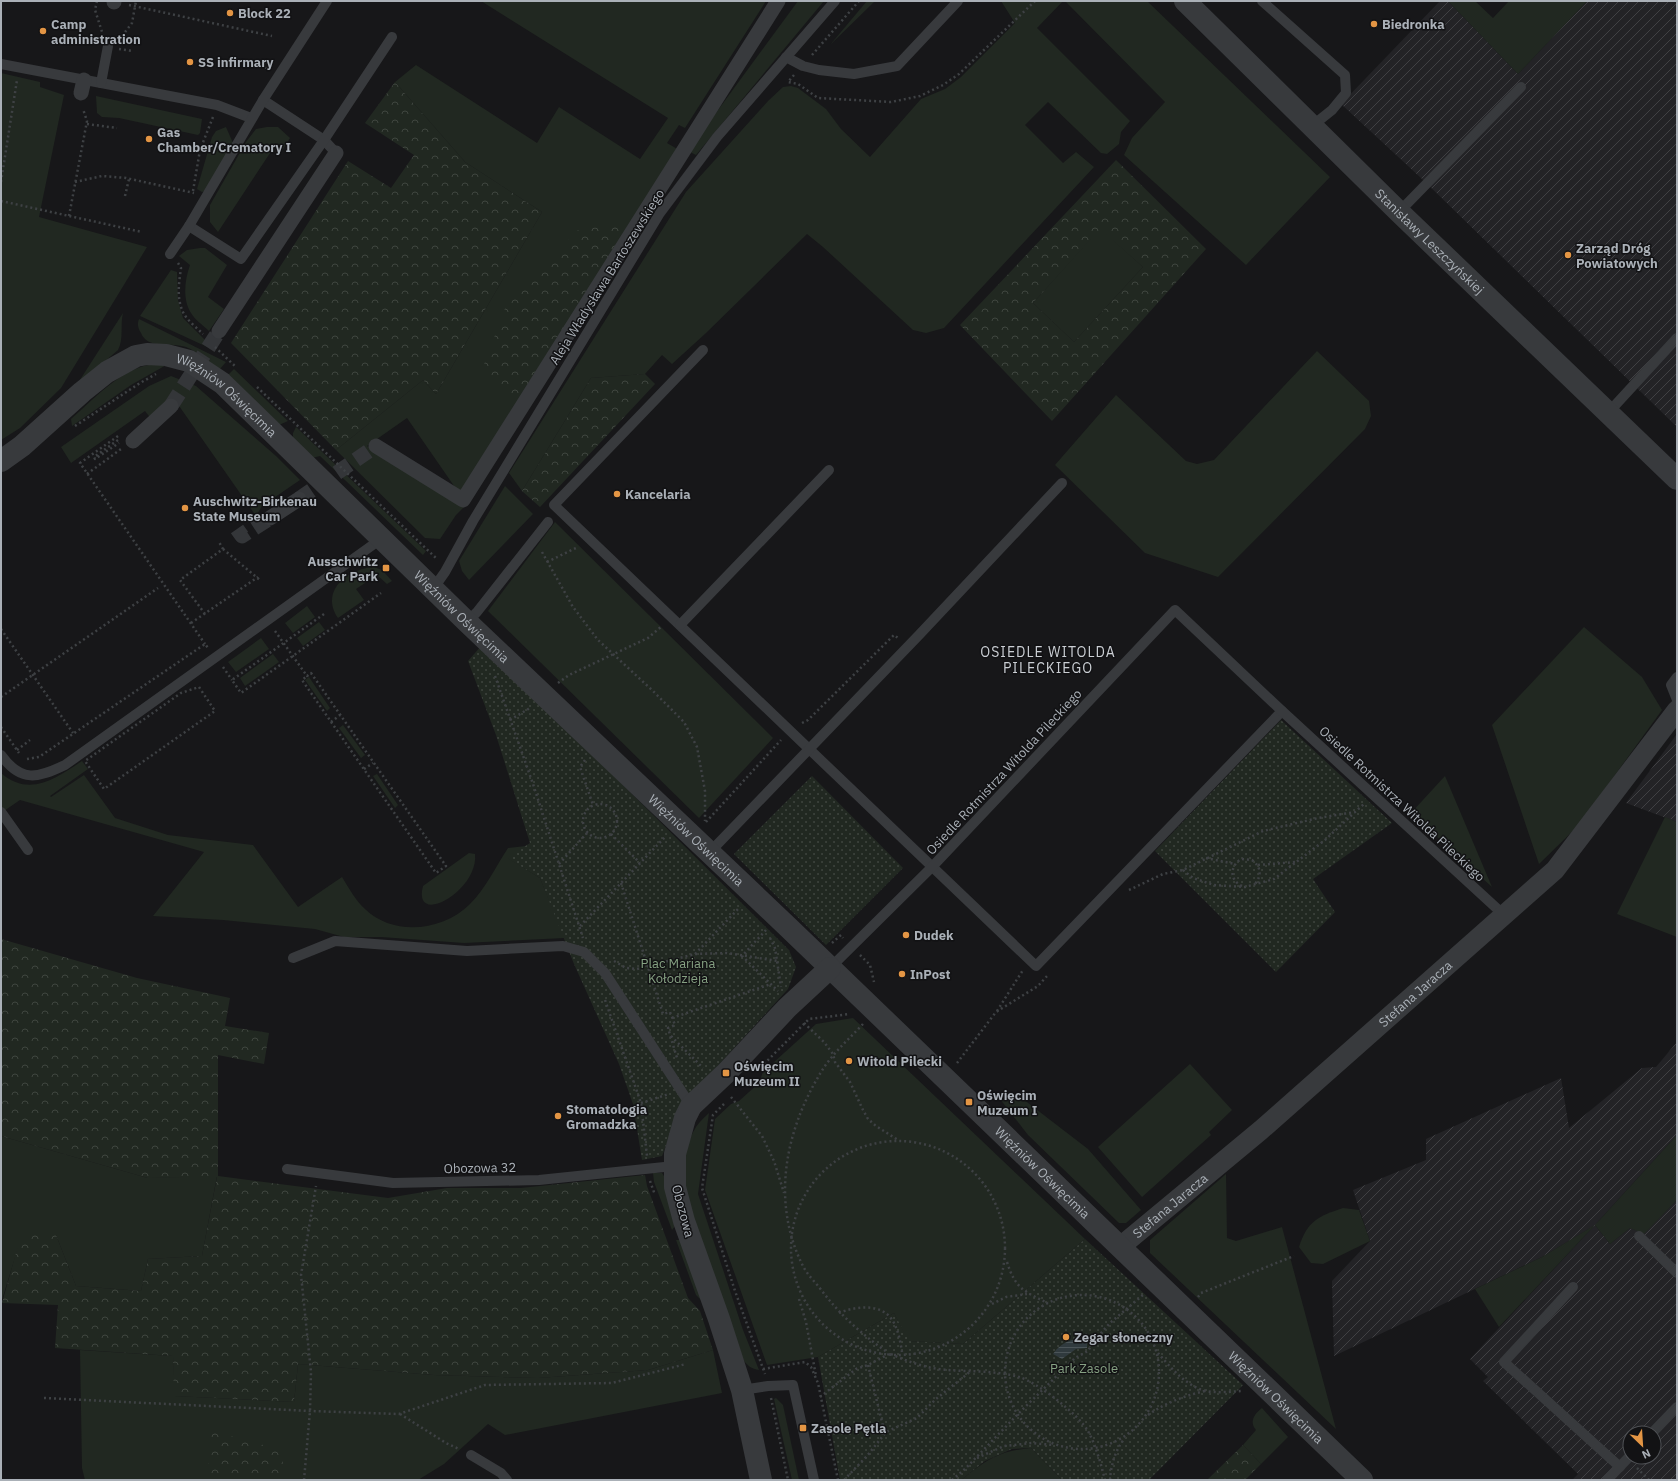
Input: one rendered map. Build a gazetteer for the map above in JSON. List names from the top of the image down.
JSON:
{
  "streets": {
    "street": [
      "Stanisławy Leszczyńskiej",
      "Więźniów Oświęcimia",
      "Stefana Jaracza",
      "Obozowa"
    ],
    "lane": ["Aleja Władysława Bartoszewskiego", "Osiedle Rotmistrza Witolda Pileckiego", "Obozowa 32"]
  },
  "crossings": [
    ["Aleja Władysława Bartoszewskiego", "Więźniów Oświęcimia"],
    ["Więźniów Oświęcimia", "Osiedle Rotmistrza Witolda Pileckiego"],
    ["Więźniów Oświęcimia", "Stefana Jaracza"],
    ["Więźniów Oświęcimia", "Obozowa"],
    ["Osiedle Rotmistrza Witolda Pileckiego", "Stefana Jaracza"],
    ["Osiedle Rotmistrza Witolda Pileckiego", "Obozowa"],
    ["Obozowa 32", "Obozowa"]
  ],
  "districts": ["OSIEDLE WITOLDA PILECKIEGO"],
  "parks": ["Plac Mariana Kołodzieja", "Park Zasole"],
  "places": {
    "other": [
      "Block 22",
      "Biedronka",
      "Camp administration",
      "SS infirmary",
      "Gas Chamber/Crematory I",
      "Zarząd Dróg Powiatowych",
      "Kancelaria",
      "Auschwitz-Birkenau State Museum",
      "Dudek",
      "InPost",
      "Witold Pilecki",
      "Stomatologia Gromadzka",
      "Zegar słoneczny"
    ],
    "transit": [
      "Ausschwitz Car Park",
      "Oświęcim Muzeum II",
      "Oświęcim Muzeum I",
      "Zasole Pętla"
    ]
  },
  "north": "bottom right"
}
